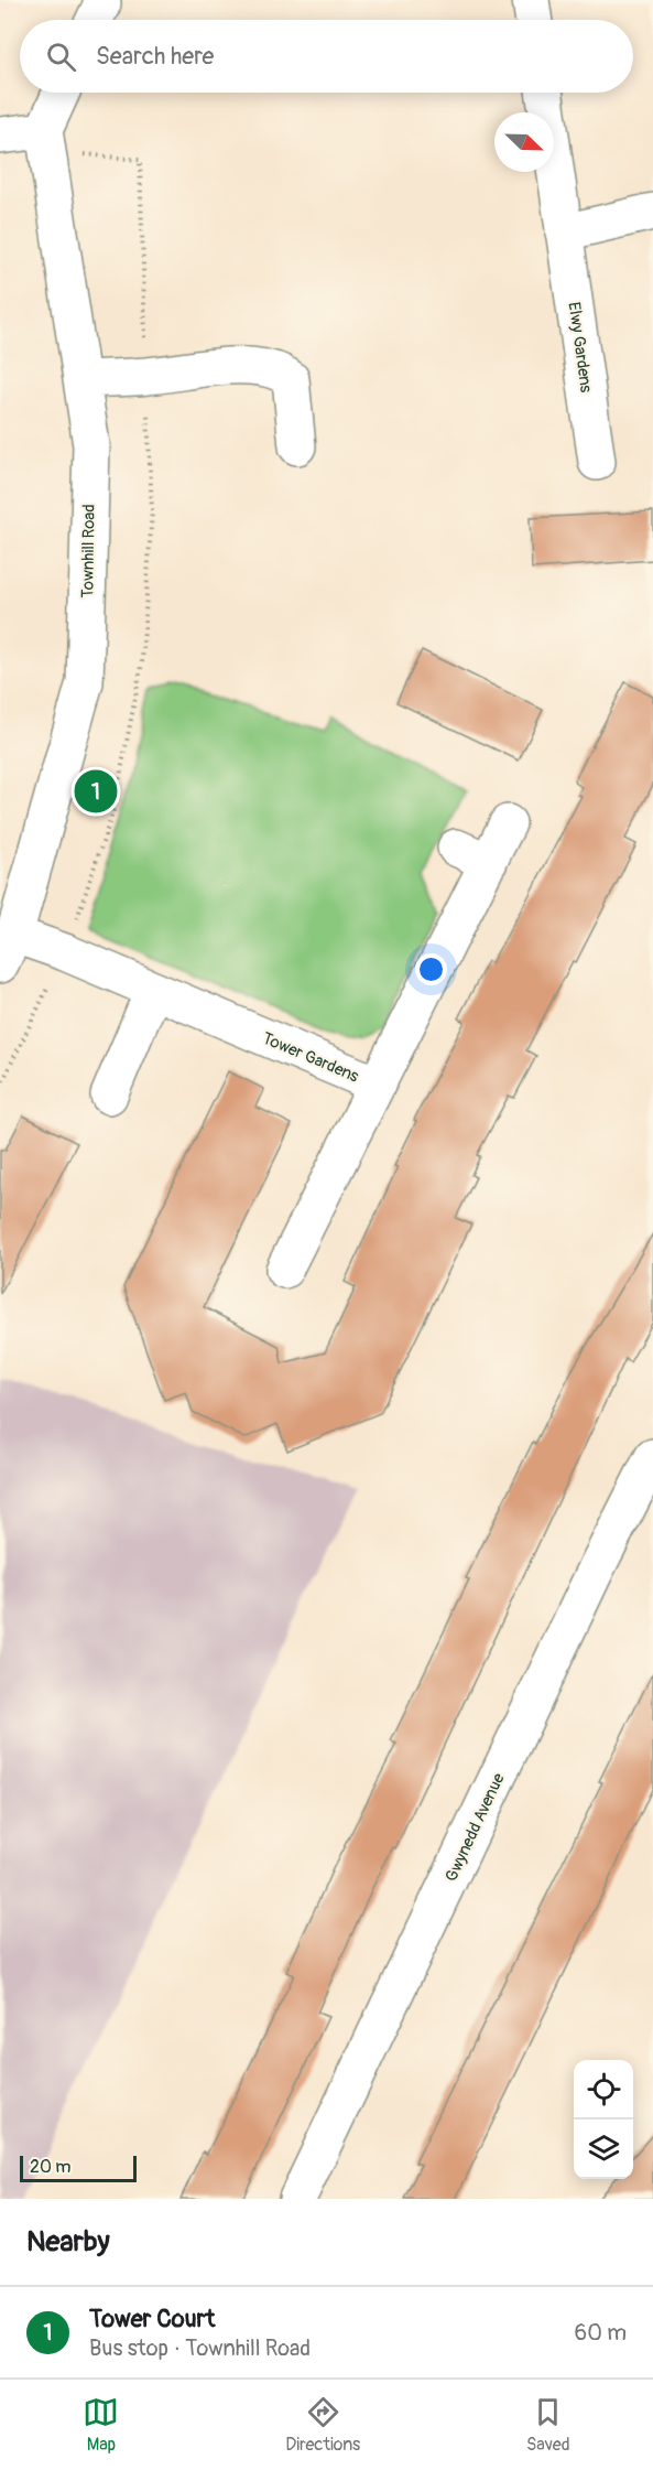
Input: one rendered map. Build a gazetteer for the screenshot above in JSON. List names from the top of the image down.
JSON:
{
  "streets": {
    "street": [
      "Elwy Gardens",
      "Townhill Road",
      "Tower Gardens",
      "Gwynedd Avenue"
    ]
  },
  "crossings": [
    ["Townhill Road", "Tower Gardens"]
  ],
  "scale_bar": "20 m",
  "north": "bottom right",
  "page": {
    "search": "Search here",
    "pins": "1",
    "scale": "20 m",
    "heading": "Nearby",
    "list": [
      {
        "mark": "1",
        "name": "Tower Court",
        "note": "Bus stop · Townhill Road",
        "value": "60 m"
      }
    ],
    "nav": ["Map", "Directions", "Saved"]
  }
}
